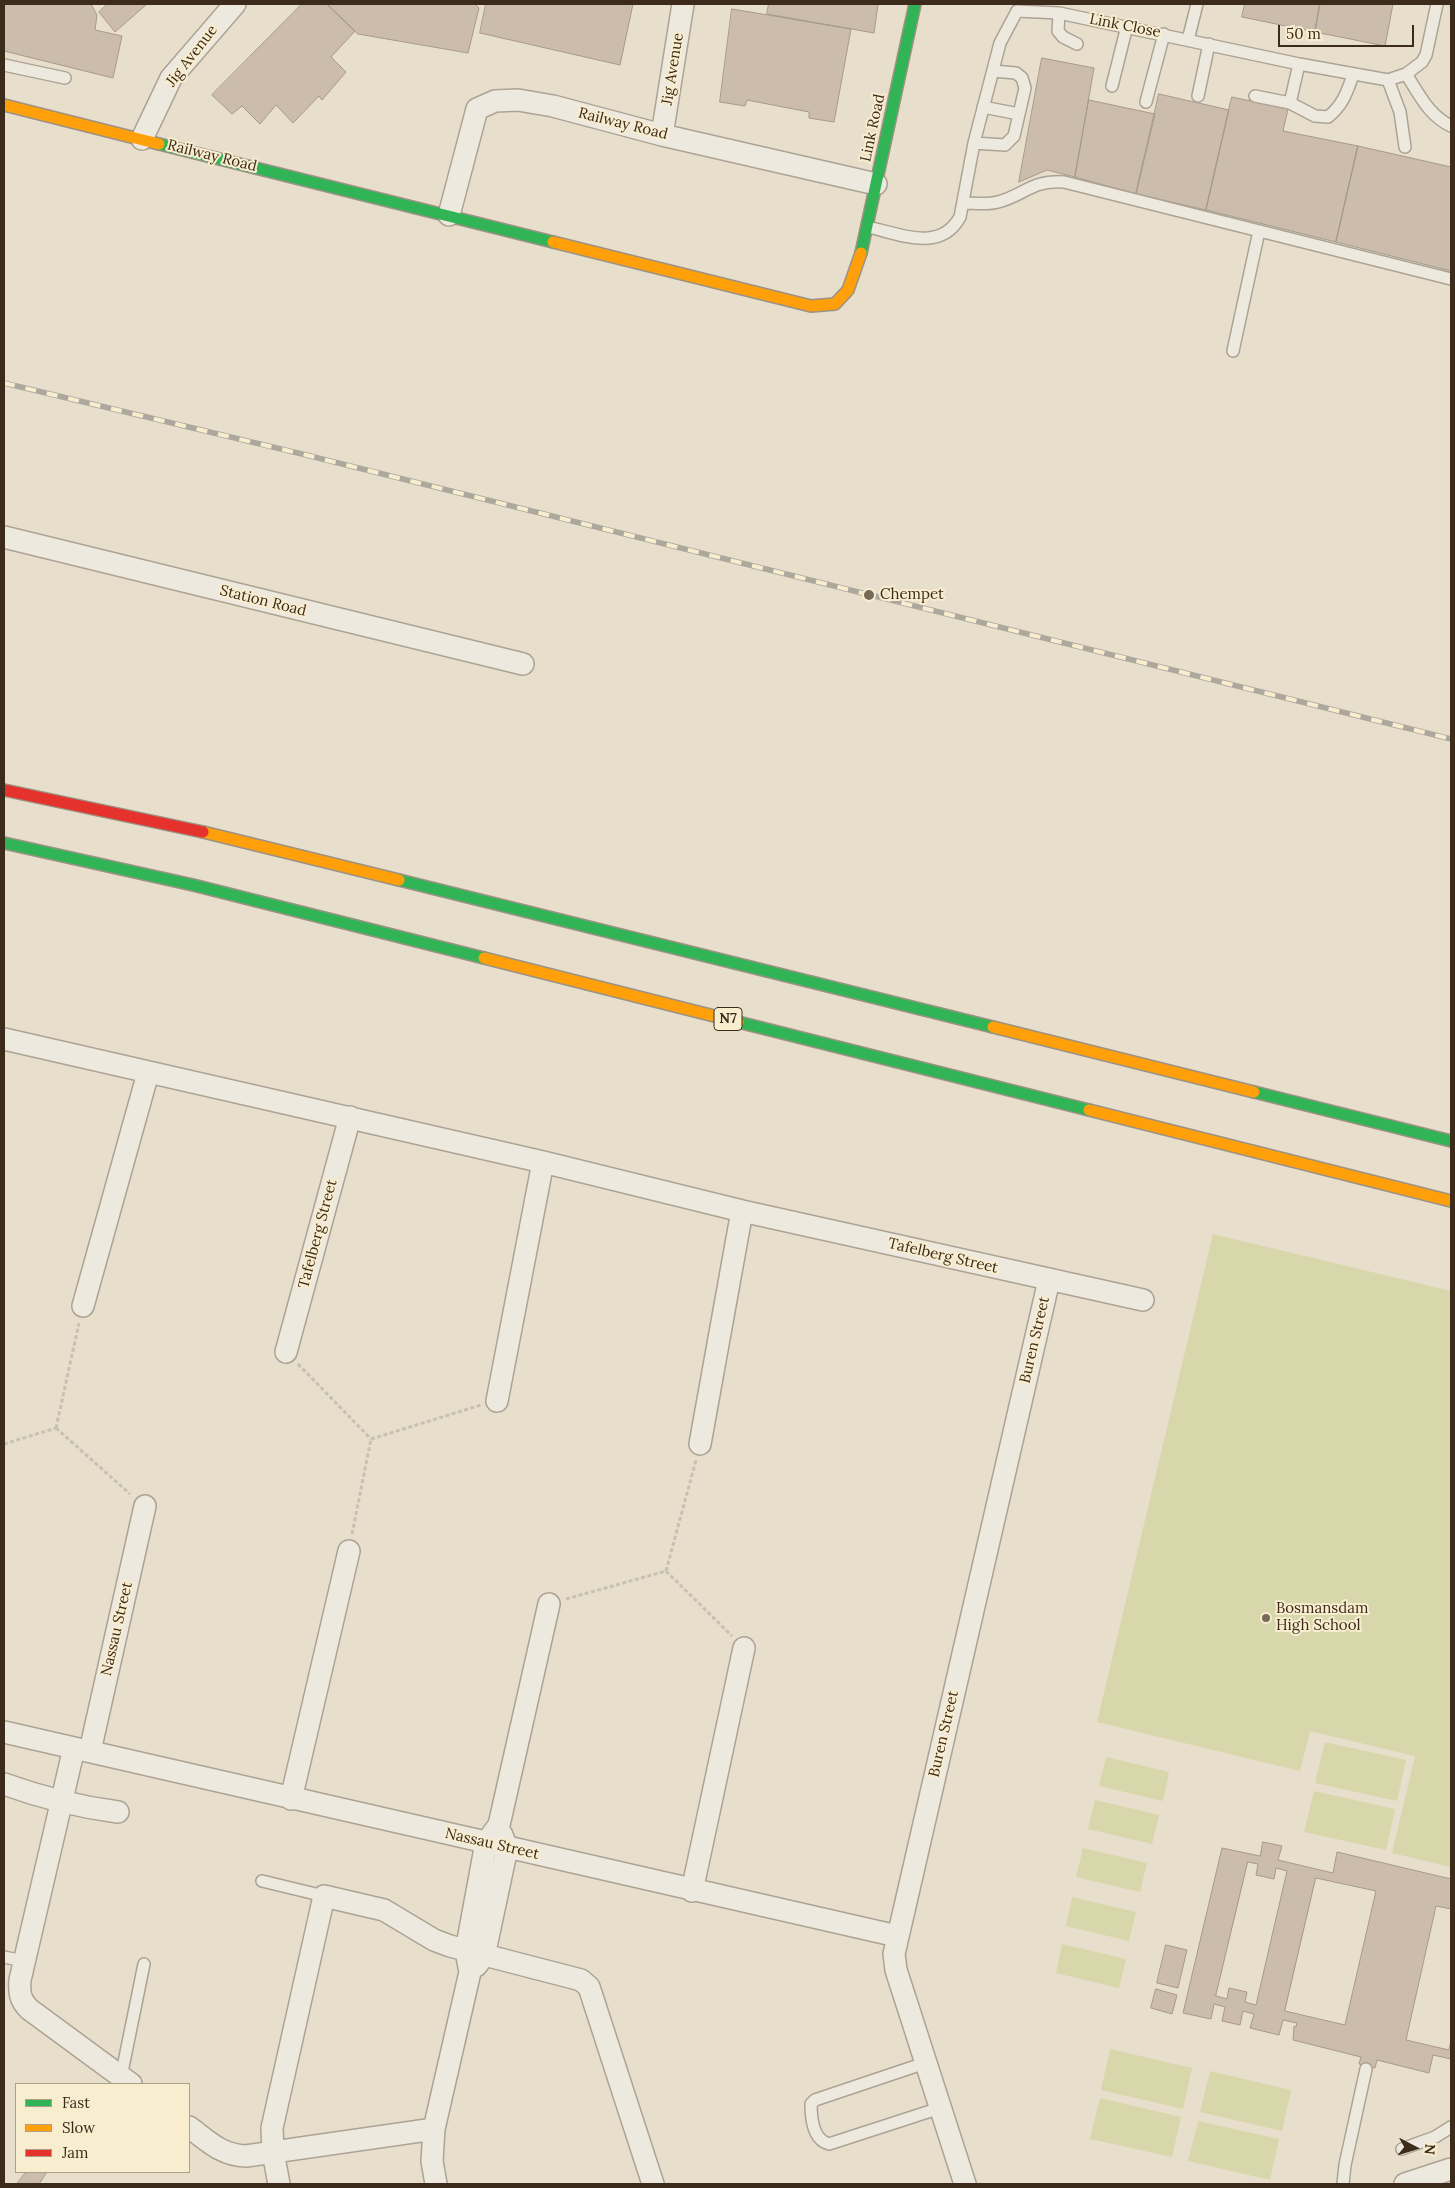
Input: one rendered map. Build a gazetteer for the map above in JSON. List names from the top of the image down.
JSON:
{
  "streets": {
    "main road": ["Railway Road", "Link Road", "N7"],
    "street": [
      "Jig Avenue",
      "Station Road",
      "Tafelberg Street",
      "Buren Street",
      "Nassau Street"
    ],
    "lane": ["Link Close"]
  },
  "crossings": [
    ["Link Close", "Link Road"],
    ["Jig Avenue", "Railway Road"],
    ["Railway Road", "Link Road"],
    ["Tafelberg Street", "Buren Street"],
    ["Buren Street", "Nassau Street"]
  ],
  "places": ["Chempet", "Bosmansdam High School"],
  "legend": ["Fast", "Slow", "Jam"],
  "scale_bar": "50 m",
  "north": "right"
}
